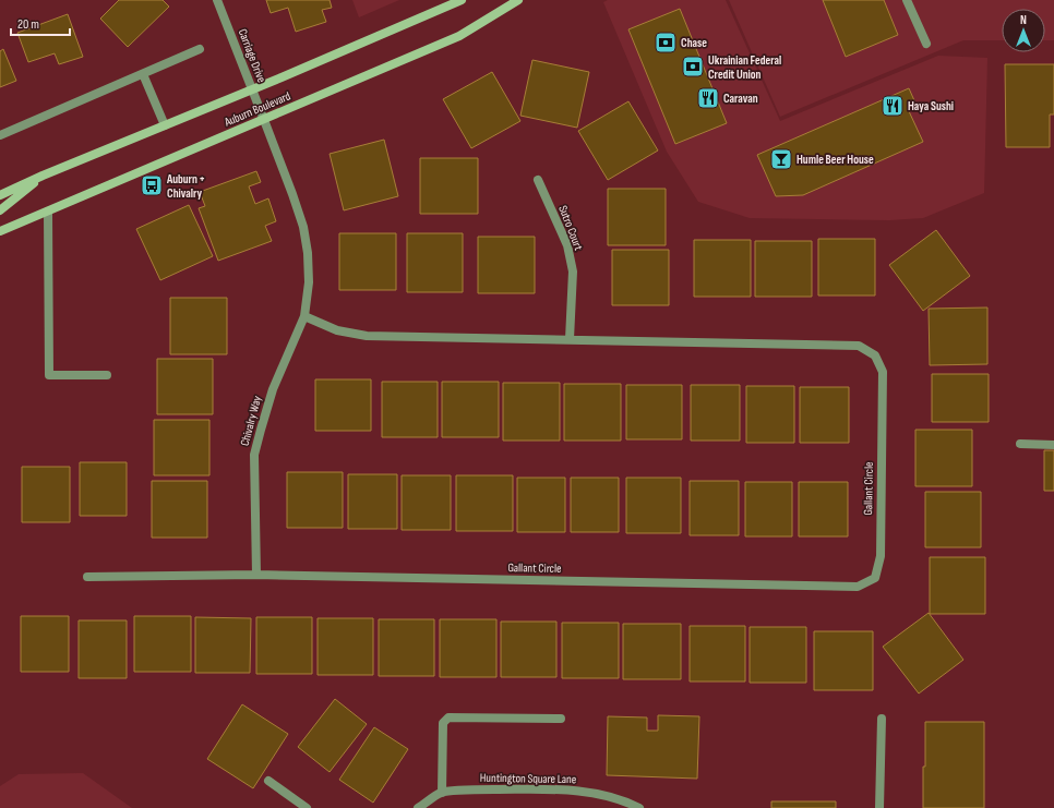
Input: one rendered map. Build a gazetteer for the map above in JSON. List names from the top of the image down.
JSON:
{
  "streets": {
    "main road": ["Auburn Boulevard"],
    "street": [
      "Carriage Drive",
      "Sutro Court",
      "Chivalry Way",
      "Gallant Circle",
      "Huntington Square Lane"
    ]
  },
  "crossings": [
    ["Carriage Drive", "Auburn Boulevard"],
    ["Carriage Drive", "Chivalry Way"],
    ["Auburn Boulevard", "Chivalry Way"],
    ["Sutro Court", "Gallant Circle"],
    ["Chivalry Way", "Gallant Circle"]
  ],
  "places": {
    "bank": ["Chase", "Ukrainian Federal Credit Union"],
    "restaurant": ["Caravan", "Haya Sushi"],
    "bar": ["Humle Beer House"],
    "bus stop": ["Auburn + Chivalry"]
  },
  "scale_bar": "20 m",
  "north": "top"
}
